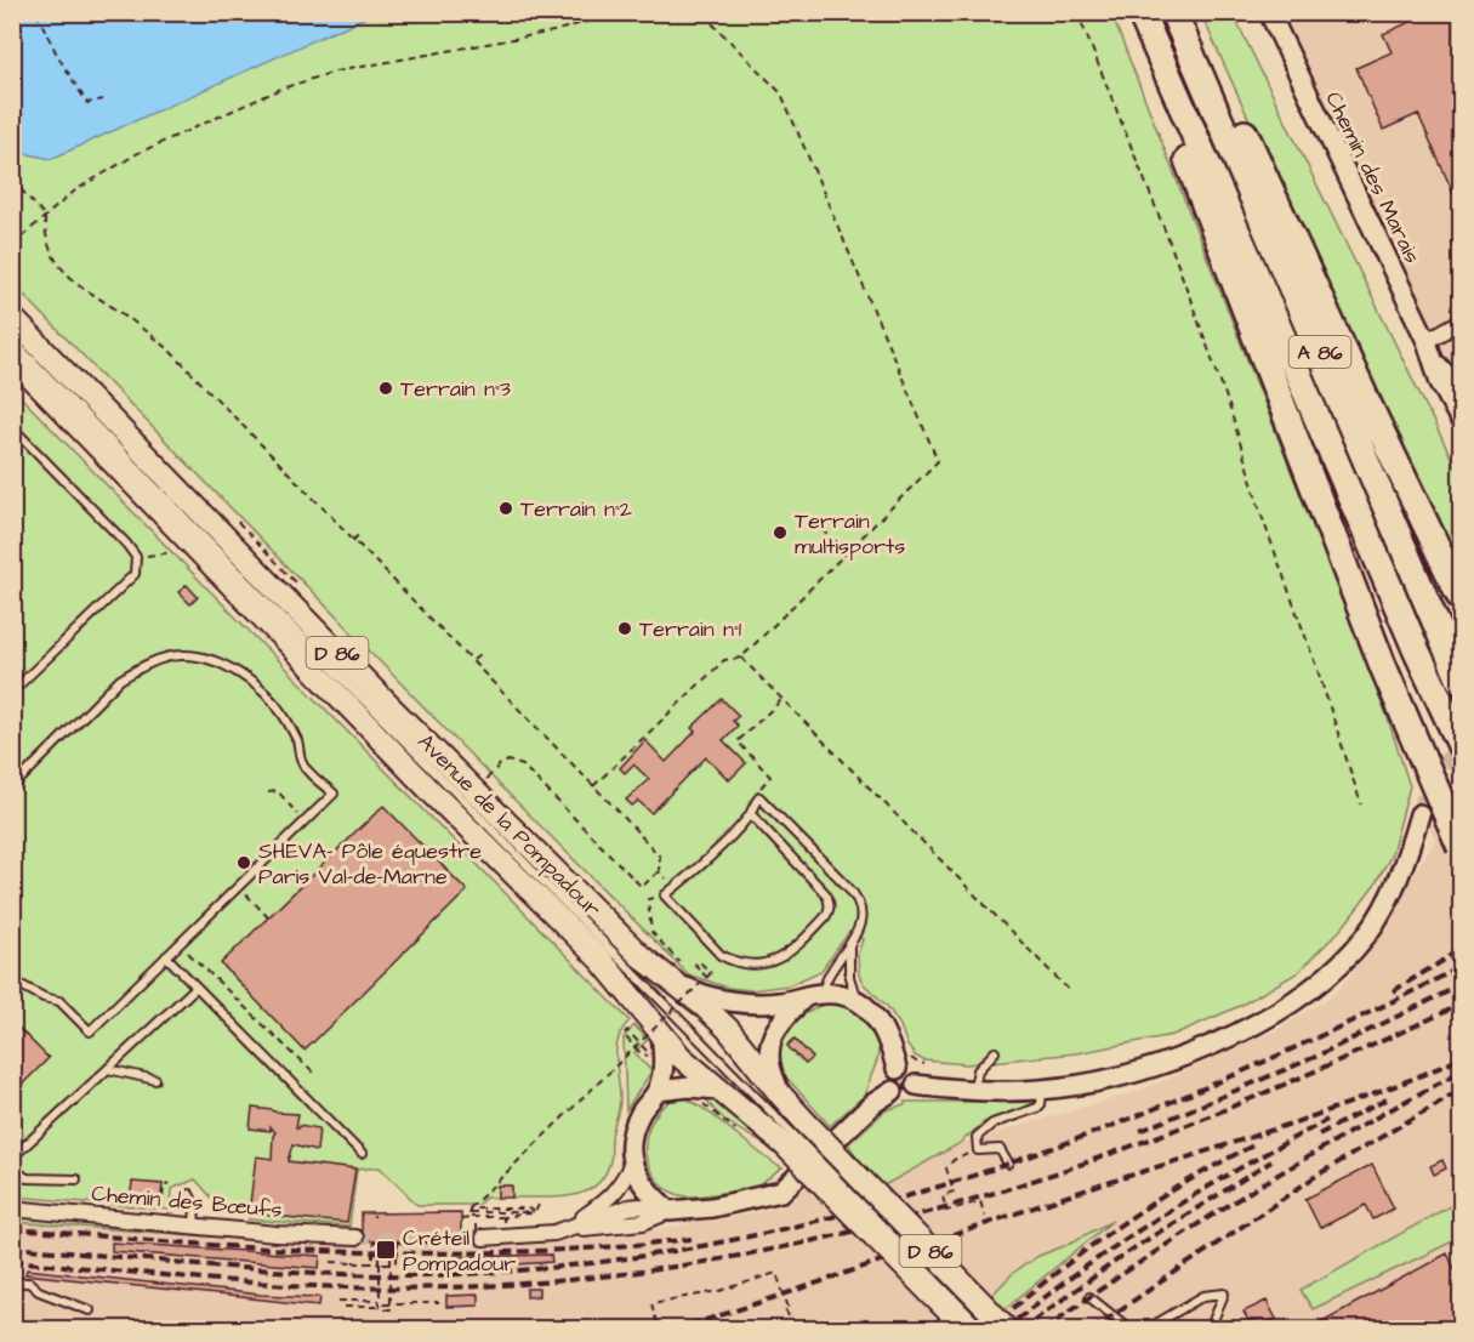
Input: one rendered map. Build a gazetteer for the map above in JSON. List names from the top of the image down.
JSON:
{
  "streets": {
    "highway": ["A 86"],
    "main road": ["D 86", "Avenue de la Pompadour"],
    "street": ["Chemin des Marais", "Chemin des Bœufs"]
  },
  "places": {
    "other": [
      "Terrain n°3",
      "Terrain n°2",
      "Terrain multisports",
      "Terrain n°1",
      "SHEVA– Pôle équestre Paris Val-de-Marne"
    ],
    "transit": ["Créteil Pompadour"]
  }
}
